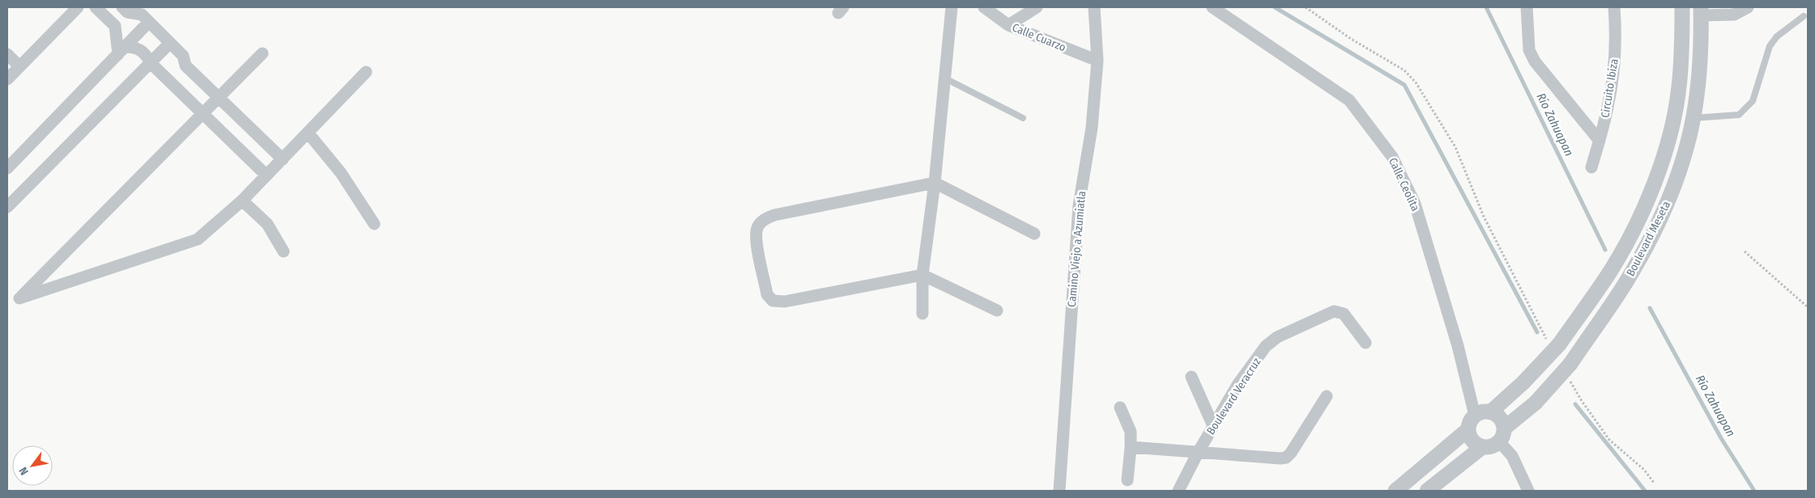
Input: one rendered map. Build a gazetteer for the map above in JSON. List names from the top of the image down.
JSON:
{
  "streets": {
    "street": [
      "Calle Cuarzo",
      "Circuito Ibiza",
      "Calle Ceolita",
      "Boulevard Meseta",
      "Camino Viejo a Azumiatla",
      "Boulevard Veracruz"
    ]
  },
  "crossings": [
    ["Calle Cuarzo", "Camino Viejo a Azumiatla"],
    ["Calle Ceolita", "Boulevard Meseta"]
  ],
  "water": ["Río Zahuapan"],
  "north": "bottom left"
}
